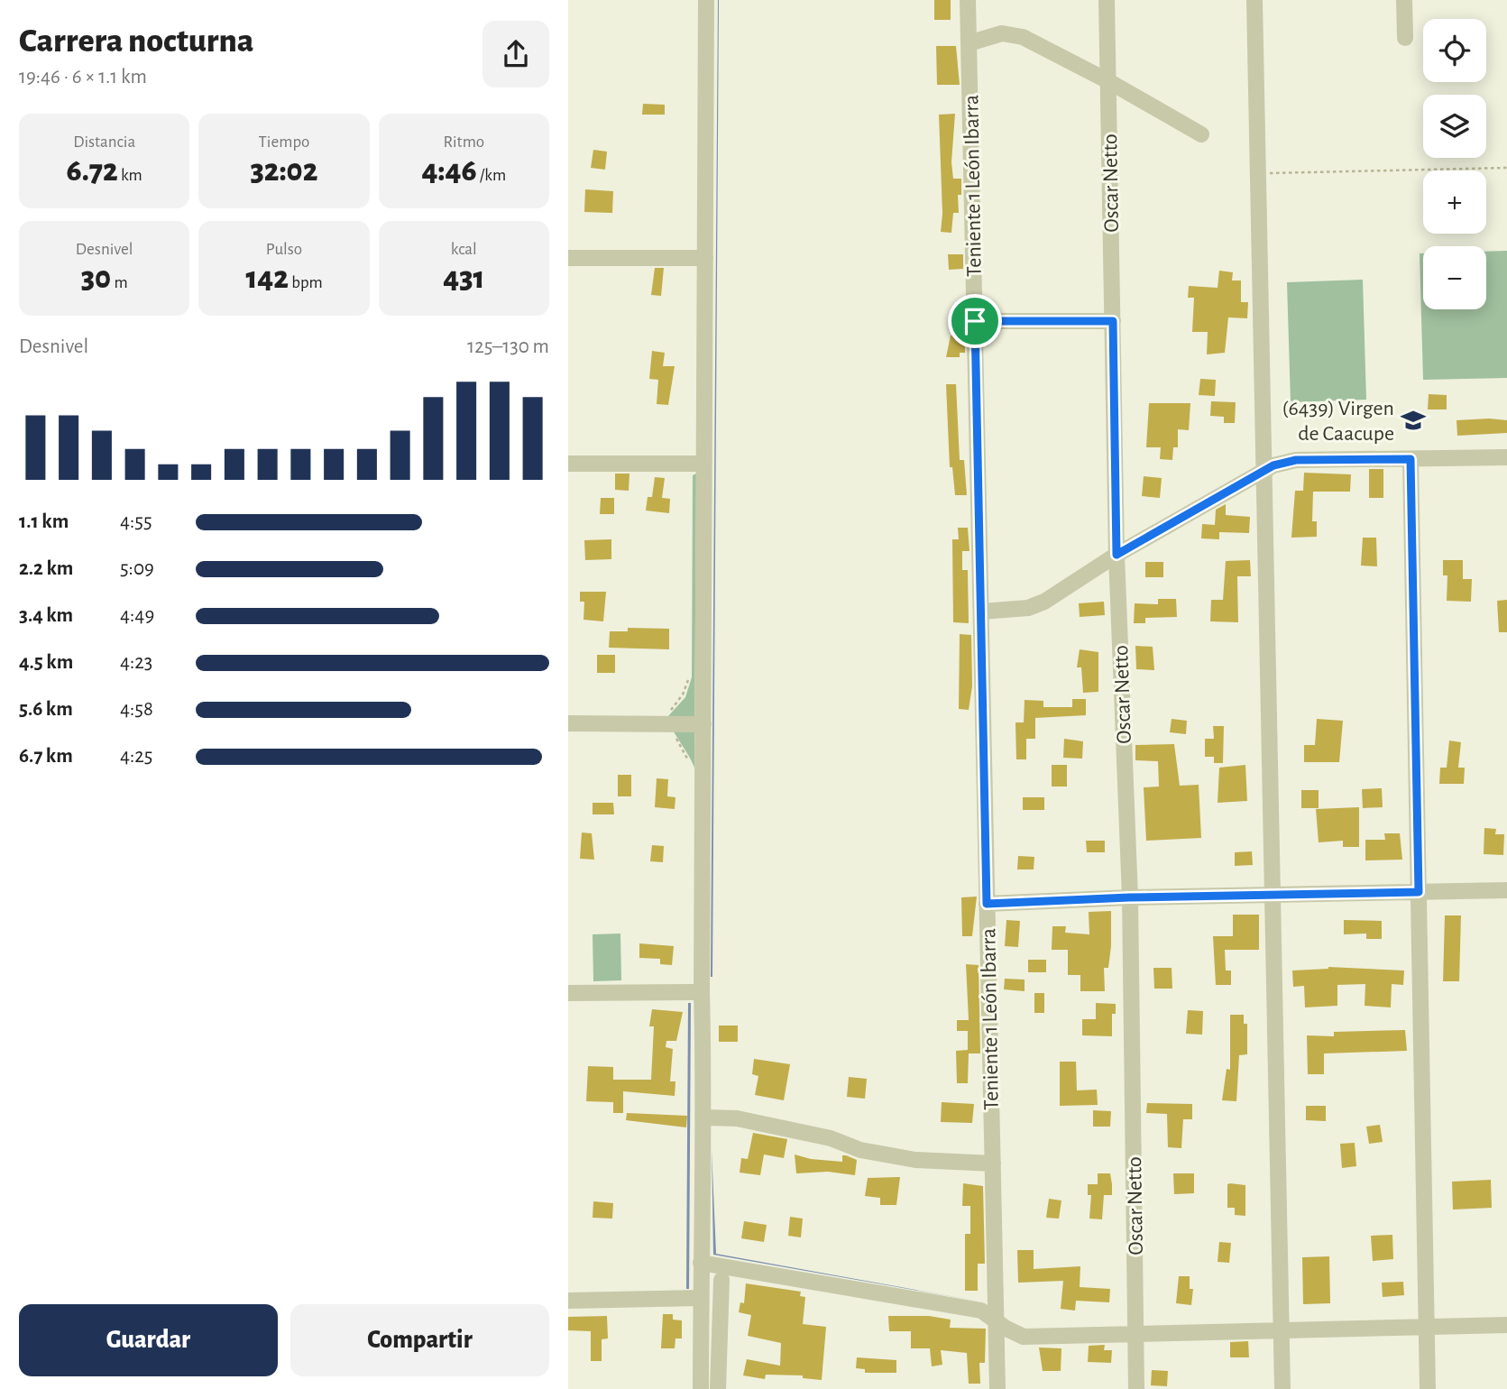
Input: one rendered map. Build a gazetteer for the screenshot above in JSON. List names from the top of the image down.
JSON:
{
  "streets": {
    "street": ["Oscar Netto", "Teniente 1 León Ibarra"]
  },
  "places": {
    "school or university": ["(6439) Virgen de Caacupe"]
  },
  "page": {
    "heading": ["Carrera nocturna", "19:46 · 6 × 1.1 km"],
    "map_buttons": ["+", "−"],
    "stats": [
      ["Distancia", "6.72 km"],
      ["Tiempo", "32:02"],
      ["Ritmo", "4:46 /km"],
      ["Desnivel", "30 m"],
      ["Pulso", "142 bpm"],
      ["kcal", "431"]
    ],
    "chart": ["Desnivel", "125–130 m"],
    "list": [
      {
        "name": "1.1 km",
        "note": "4:55"
      },
      {
        "name": "2.2 km",
        "note": "5:09"
      },
      {
        "name": "3.4 km",
        "note": "4:49"
      },
      {
        "name": "4.5 km",
        "note": "4:23"
      },
      {
        "name": "5.6 km",
        "note": "4:58"
      },
      {
        "name": "6.7 km",
        "note": "4:25"
      }
    ],
    "buttons": ["Guardar", "Compartir"]
  }
}
